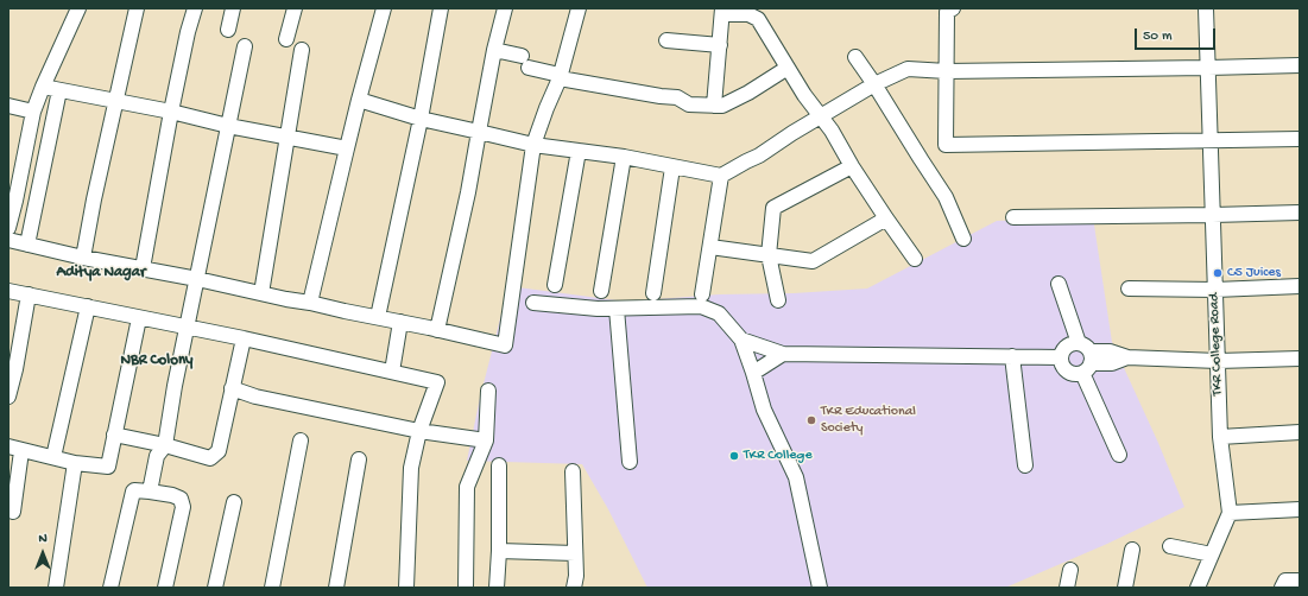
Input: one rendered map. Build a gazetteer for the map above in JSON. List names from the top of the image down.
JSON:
{
  "streets": {
    "street": ["TKR College Road"]
  },
  "districts": ["Aditya Nagar", "NBR Colony"],
  "places": ["C5 Juices", "TKR Educational Society", "TKR College"],
  "scale_bar": "50 m",
  "north": "top"
}
